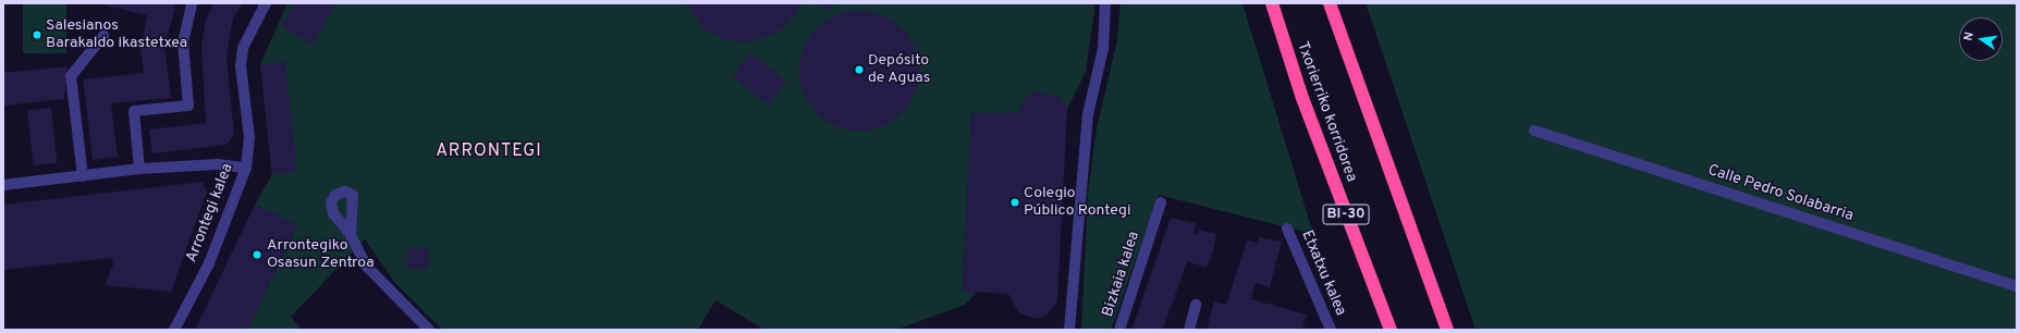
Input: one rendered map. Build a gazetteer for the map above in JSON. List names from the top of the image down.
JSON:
{
  "streets": {
    "highway": ["Txorierriko korridorea", "BI-30"],
    "street": [
      "Calle Pedro Solabarria",
      "Arrontegi kalea",
      "Etxatxu kalea",
      "Bizkaia kalea"
    ]
  },
  "districts": ["ARRONTEGI"],
  "places": [
    "Salesianos Barakaldo ikastetxea",
    "Depósito de Aguas",
    "Colegio Público Rontegi",
    "Arrontegiko Osasun Zentroa"
  ],
  "north": "left"
}
